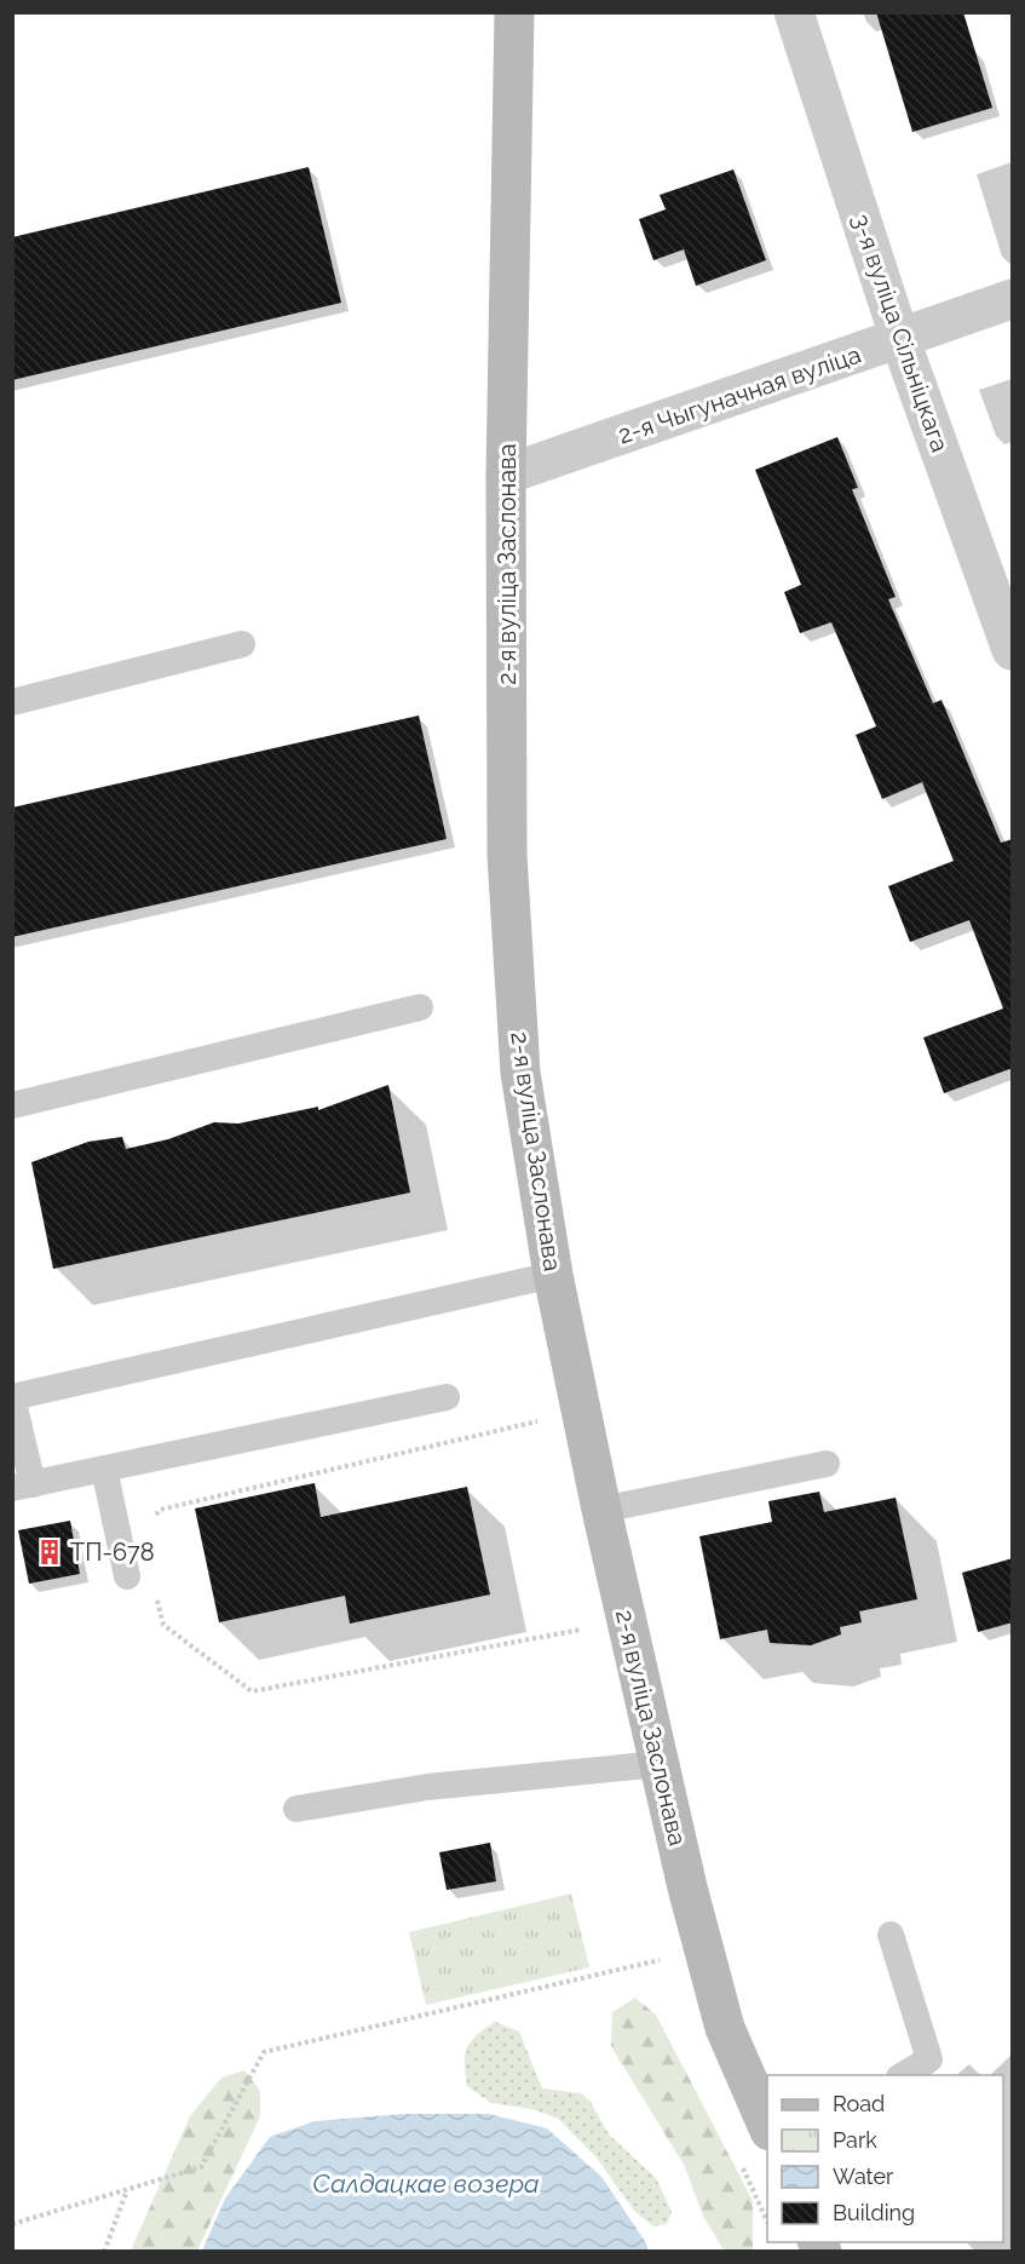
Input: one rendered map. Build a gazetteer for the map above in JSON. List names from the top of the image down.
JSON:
{
  "streets": {
    "main road": ["2-я вуліца Заслонава"],
    "street": ["3-я вуліца Сільніцкага", "2-я Чыгуначная вуліца"]
  },
  "crossings": [
    ["3-я вуліца Сільніцкага", "2-я Чыгуначная вуліца"],
    ["2-я Чыгуначная вуліца", "2-я вуліца Заслонава"]
  ],
  "water": ["Салдацкае возера"],
  "places": {
    "building": ["ТП-678"]
  },
  "legend": [
    "Road",
    "Park",
    "Water",
    "Building"
  ]
}
